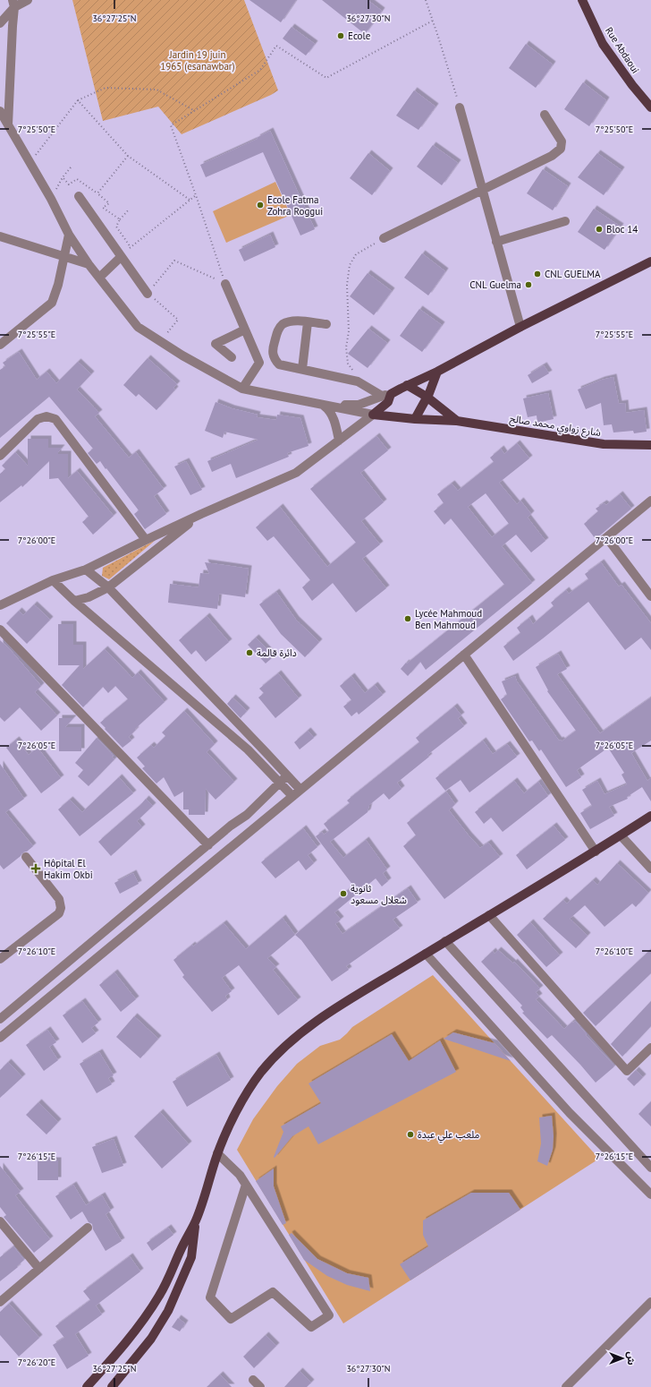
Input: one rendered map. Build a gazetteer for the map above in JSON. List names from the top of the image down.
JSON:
{
  "streets": {
    "main road": ["Rue Abdaoui", "شارع زواوي محمد صالح"]
  },
  "parks": ["Jardin 19 juin 1965 (esanawbar)"],
  "places": {
    "other": [
      "Ecole",
      "Ecole Fatma Zohra Roggui",
      "Bloc 14",
      "CNL GUELMA",
      "CNL Guelma",
      "Lycée Mahmoud Ben Mahmoud",
      "دائرة قالمة",
      "ثانوية شعلال مسعود",
      "ملعب علي عبدة"
    ],
    "health": ["Hôpital El Hakim Okbi"]
  },
  "north": "right",
  "coordinates": [
    "36°27'25\"N",
    "36°27'30\"N",
    "7°25'50\"E",
    "7°25'55\"E",
    "7°26'00\"E",
    "7°26'05\"E",
    "7°26'10\"E",
    "7°26'15\"E",
    "7°26'20\"E"
  ]
}
